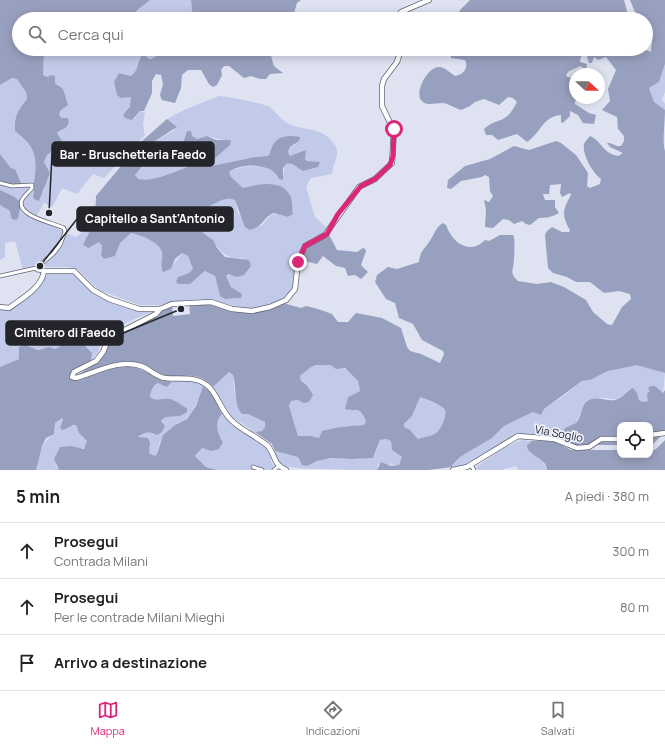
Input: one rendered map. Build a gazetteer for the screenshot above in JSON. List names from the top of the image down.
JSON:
{
  "streets": {
    "street": ["Via Soglio"]
  },
  "places": ["Bar - Bruschetteria Faedo", "Capitello a Sant'Antonio", "Cimitero di Faedo"],
  "north": "right",
  "page": {
    "search": "Cerca qui",
    "heading": ["5 min", "A piedi · 380 m"],
    "list": [
      ["Prosegui", "Contrada Milani", "300 m"],
      ["Prosegui", "Per le contrade Milani Mieghi", "80 m"],
      "Arrivo a destinazione"
    ],
    "nav": ["Mappa", "Indicazioni", "Salvati"]
  }
}
